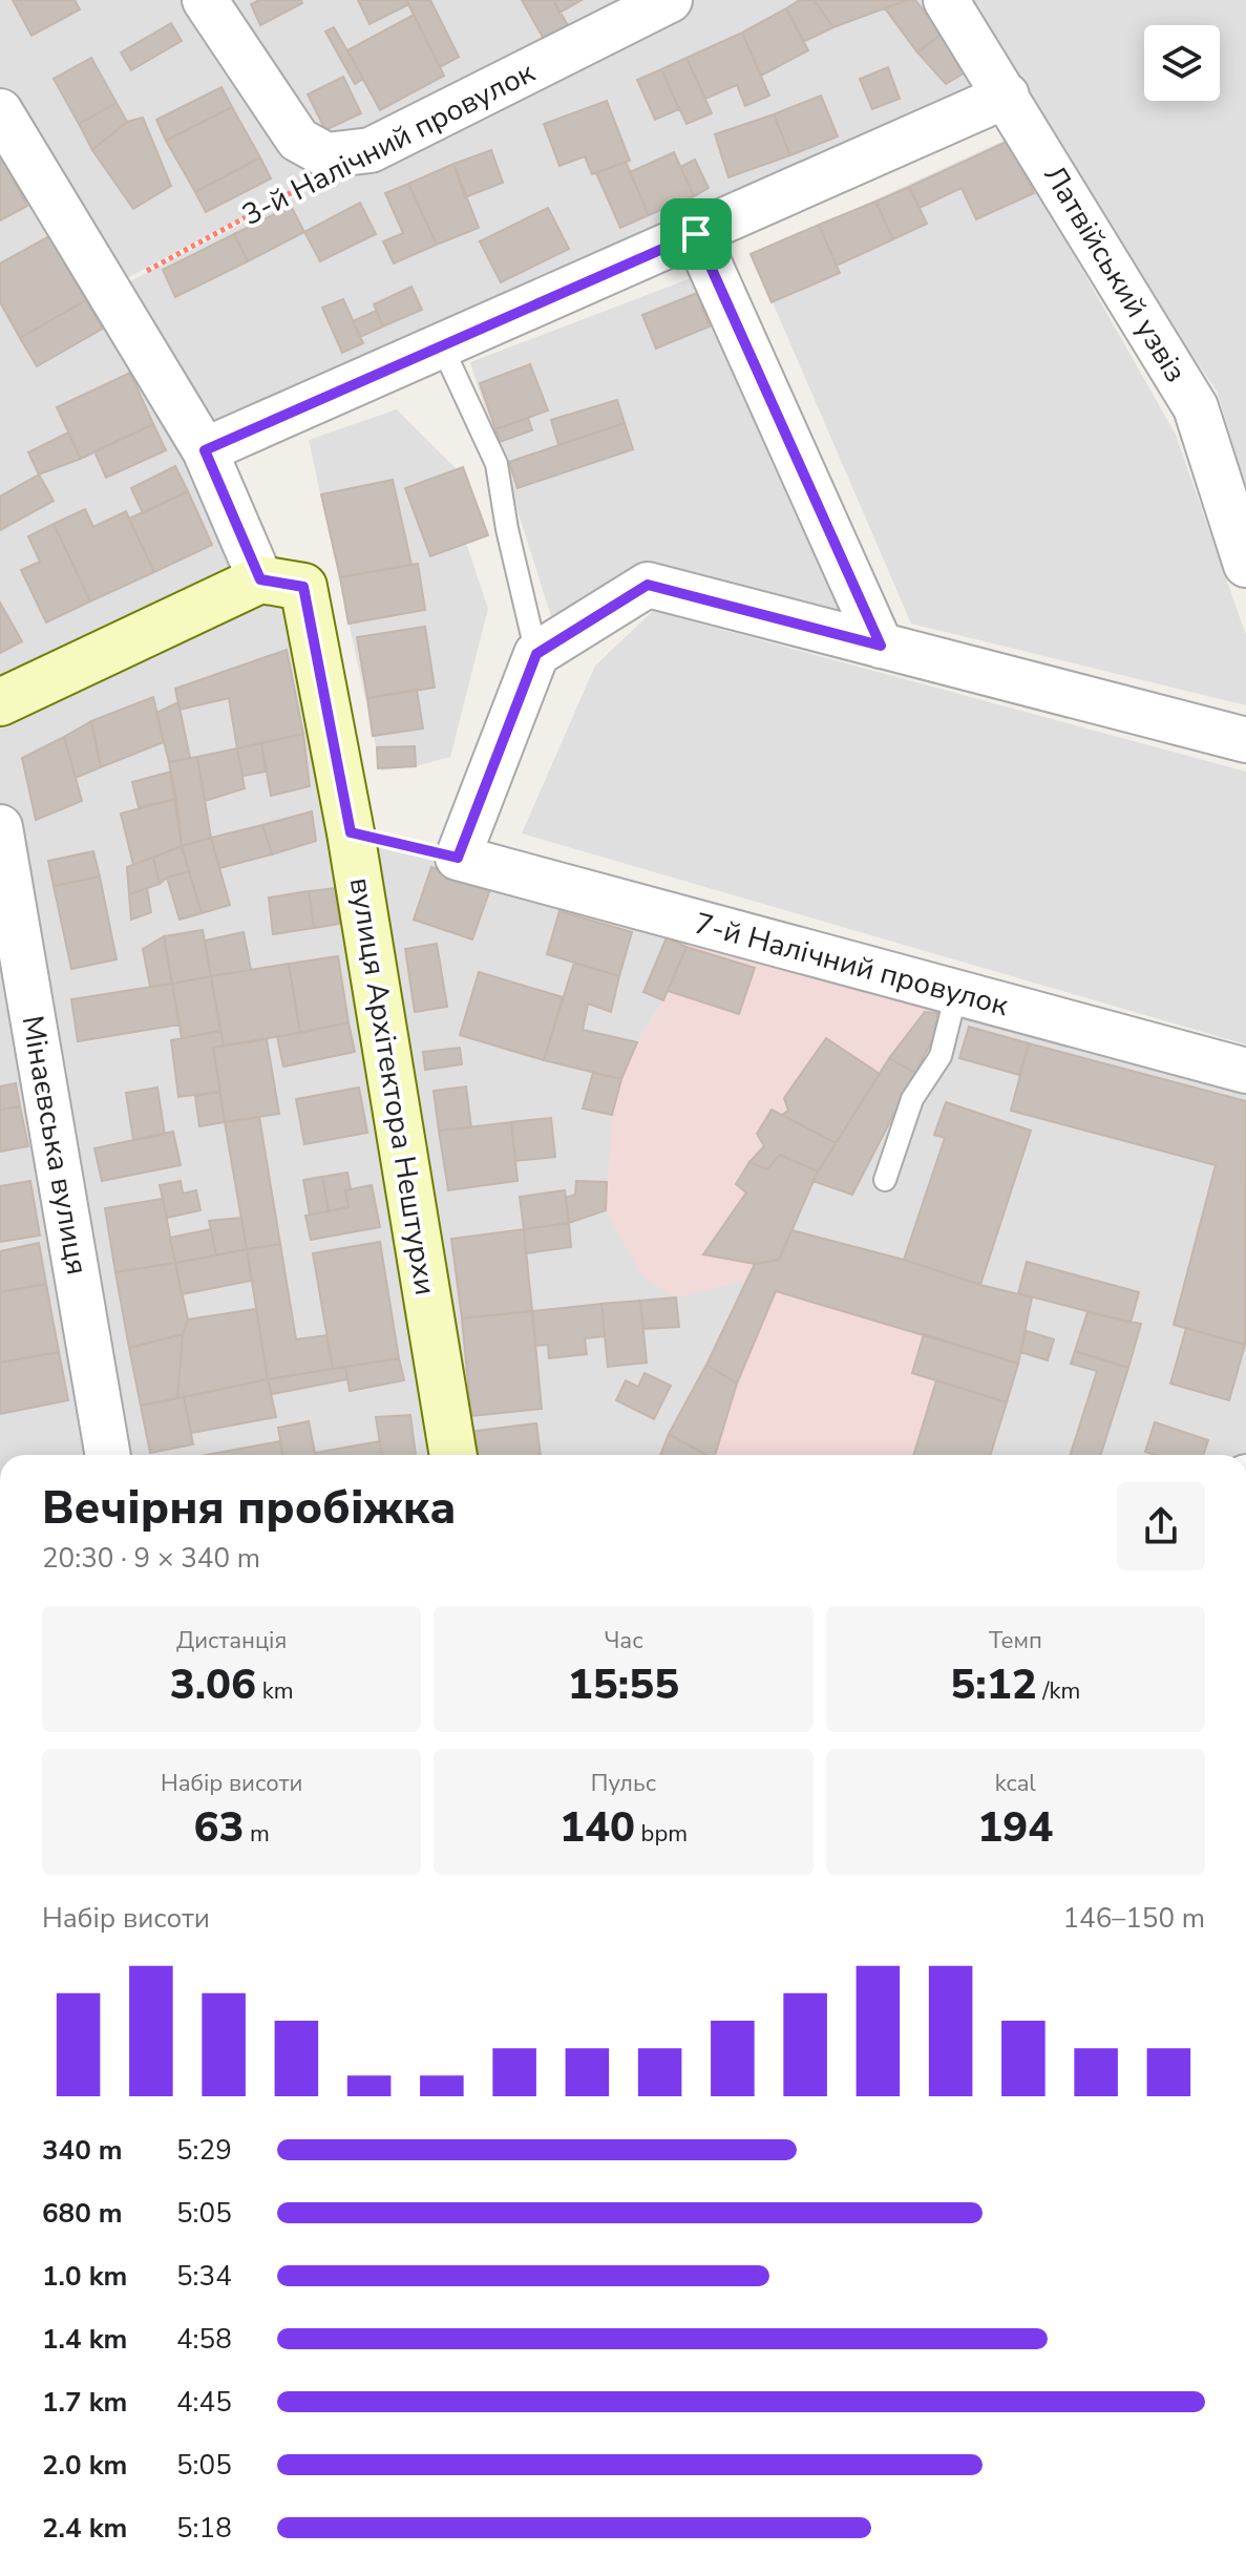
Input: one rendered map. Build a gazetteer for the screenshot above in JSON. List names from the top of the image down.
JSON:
{
  "streets": {
    "main road": ["вулиця Архітектора Нештурхи"],
    "street": [
      "3-й Налічний провулок",
      "Латвійський узвіз",
      "7-й Налічний провулок",
      "Мінаєвська вулиця"
    ]
  },
  "page": {
    "heading": ["Вечірня пробіжка", "20:30 · 9 × 340 m"],
    "stats": [
      ["Дистанція", "3.06 km"],
      ["Час", "15:55"],
      ["Темп", "5:12 /km"],
      ["Набір висоти", "63 m"],
      ["Пульс", "140 bpm"],
      ["kcal", "194"]
    ],
    "chart": ["Набір висоти", "146–150 m"],
    "list": [
      {
        "name": "340 m",
        "note": "5:29"
      },
      {
        "name": "680 m",
        "note": "5:05"
      },
      {
        "name": "1.0 km",
        "note": "5:34"
      },
      {
        "name": "1.4 km",
        "note": "4:58"
      },
      {
        "name": "1.7 km",
        "note": "4:45"
      },
      {
        "name": "2.0 km",
        "note": "5:05"
      },
      {
        "name": "2.4 km",
        "note": "5:18"
      }
    ]
  }
}
